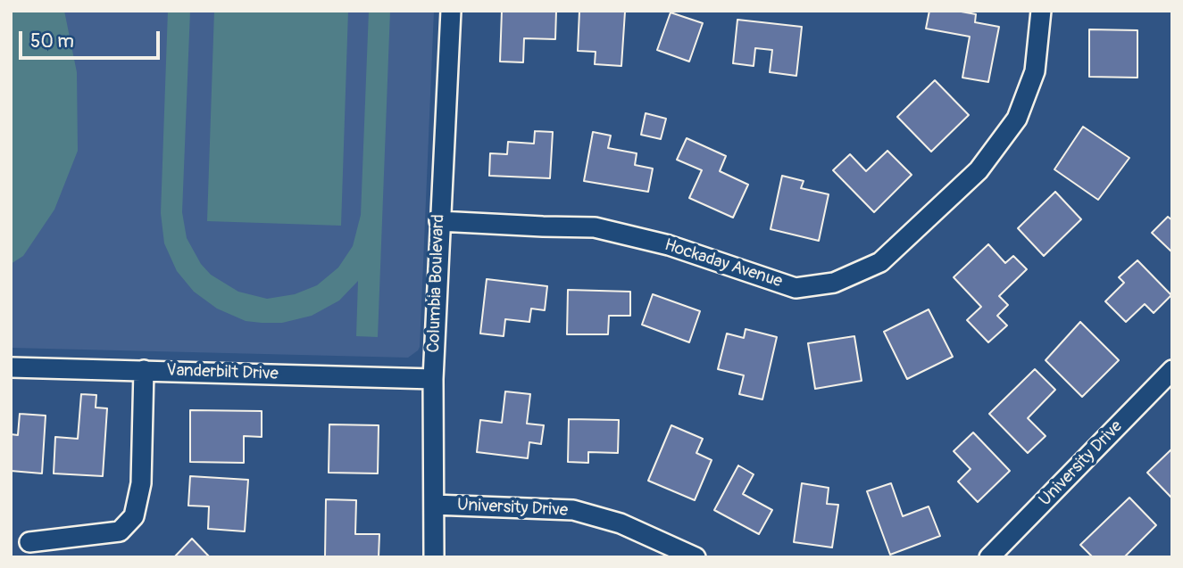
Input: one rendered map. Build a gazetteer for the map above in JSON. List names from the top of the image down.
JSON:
{
  "streets": {
    "street": [
      "Hockaday Avenue",
      "Columbia Boulevard",
      "Vanderbilt Drive",
      "University Drive"
    ]
  },
  "crossings": [
    ["Hockaday Avenue", "Columbia Boulevard"],
    ["Columbia Boulevard", "Vanderbilt Drive"],
    ["Columbia Boulevard", "University Drive"]
  ],
  "scale_bar": "50 m"
}
